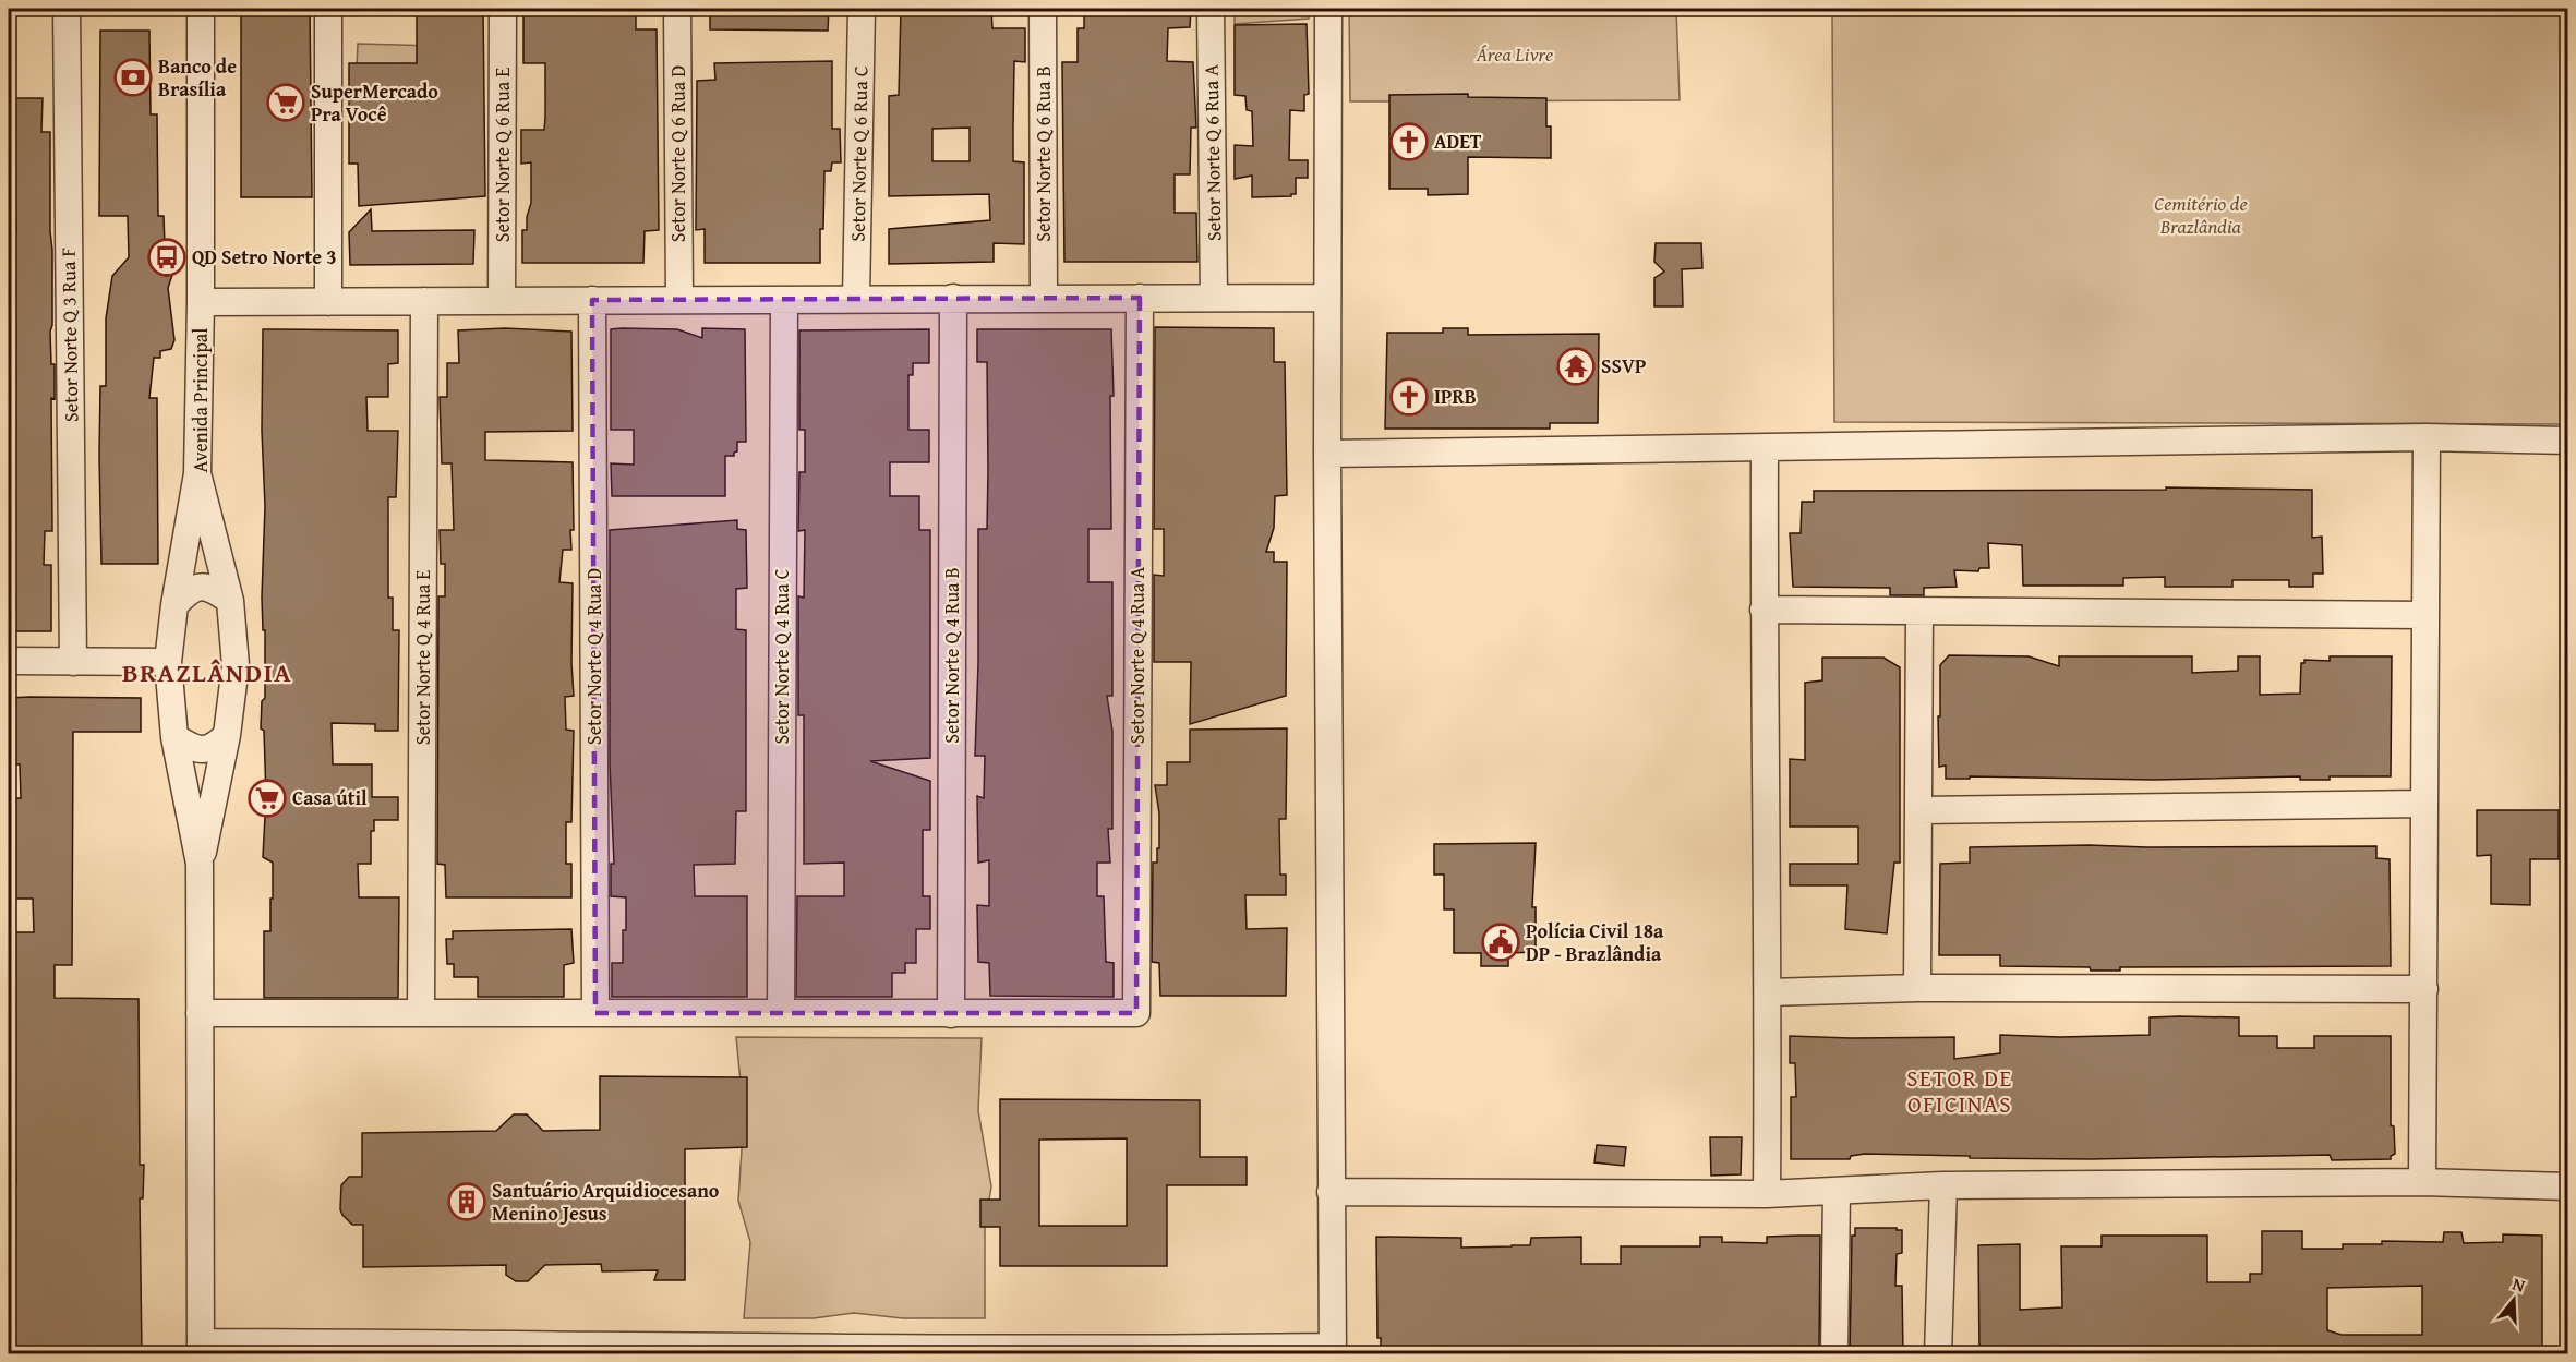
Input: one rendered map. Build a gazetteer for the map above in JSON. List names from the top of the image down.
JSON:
{
  "streets": {
    "street": [
      "Setor Norte Q 6 Rua A",
      "Setor Norte Q 6 Rua D",
      "Setor Norte Q 6 Rua C",
      "Setor Norte Q 6 Rua B",
      "Setor Norte Q 6 Rua E",
      "Setor Norte Q 3 Rua F",
      "Avenida Principal",
      "Setor Norte Q 4 Rua B",
      "Setor Norte Q 4 Rua A",
      "Setor Norte Q 4 Rua D",
      "Setor Norte Q 4 Rua C",
      "Setor Norte Q 4 Rua E"
    ]
  },
  "crossings": [
    ["Setor Norte Q 4 Rua B", "Setor Norte Q 4 Rua A"]
  ],
  "districts": ["BRAZLÂNDIA", "SETOR DE OFICINAS"],
  "parks": ["Área Livre", "Cemitério de Brazlândia"],
  "places": {
    "bank": ["Banco de Brasília"],
    "supermarket": ["SuperMercado Pra Você", "Casa útil"],
    "church": ["ADET", "IPRB"],
    "bus stop": ["QD Setro Norte 3"],
    "temple": ["SSVP"],
    "public building": ["Polícia Civil 18a DP - Brazlândia"],
    "building": ["Santuário Arquidiocesano Menino Jesus"]
  },
  "north": "top"
}
